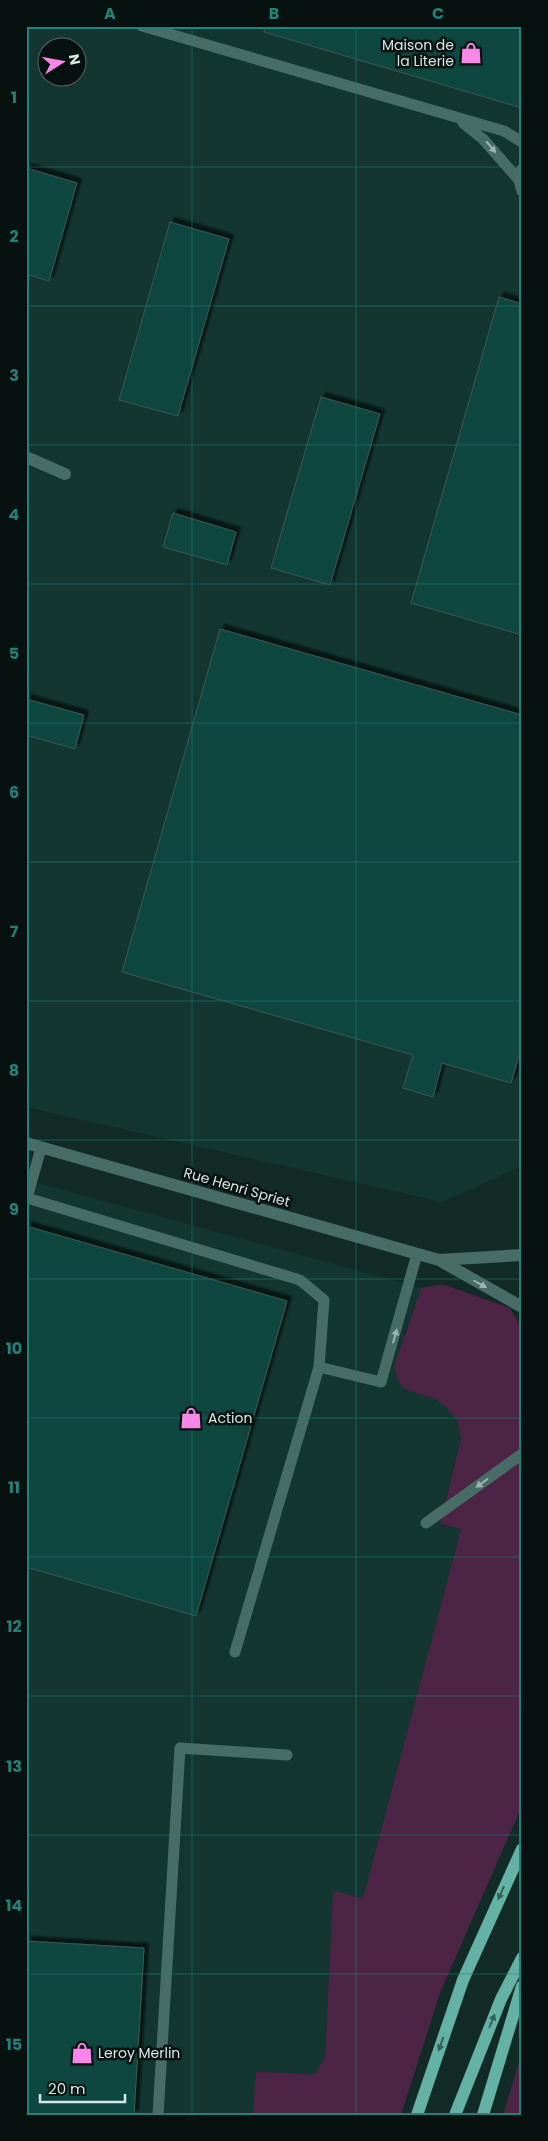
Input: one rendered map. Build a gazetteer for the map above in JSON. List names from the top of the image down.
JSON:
{
  "streets": {
    "street": ["Rue Henri Spriet"]
  },
  "places": {
    "shop": ["Maison de la Literie", "Action", "Leroy Merlin"]
  },
  "scale_bar": "20 m",
  "north": "right",
  "grid": {
    "columns": ["A", "B", "C"],
    "rows": [
      "1",
      "2",
      "3",
      "4",
      "5",
      "6",
      "7",
      "8",
      "9",
      "10",
      "11",
      "12",
      "13",
      "14",
      "15"
    ]
  }
}
